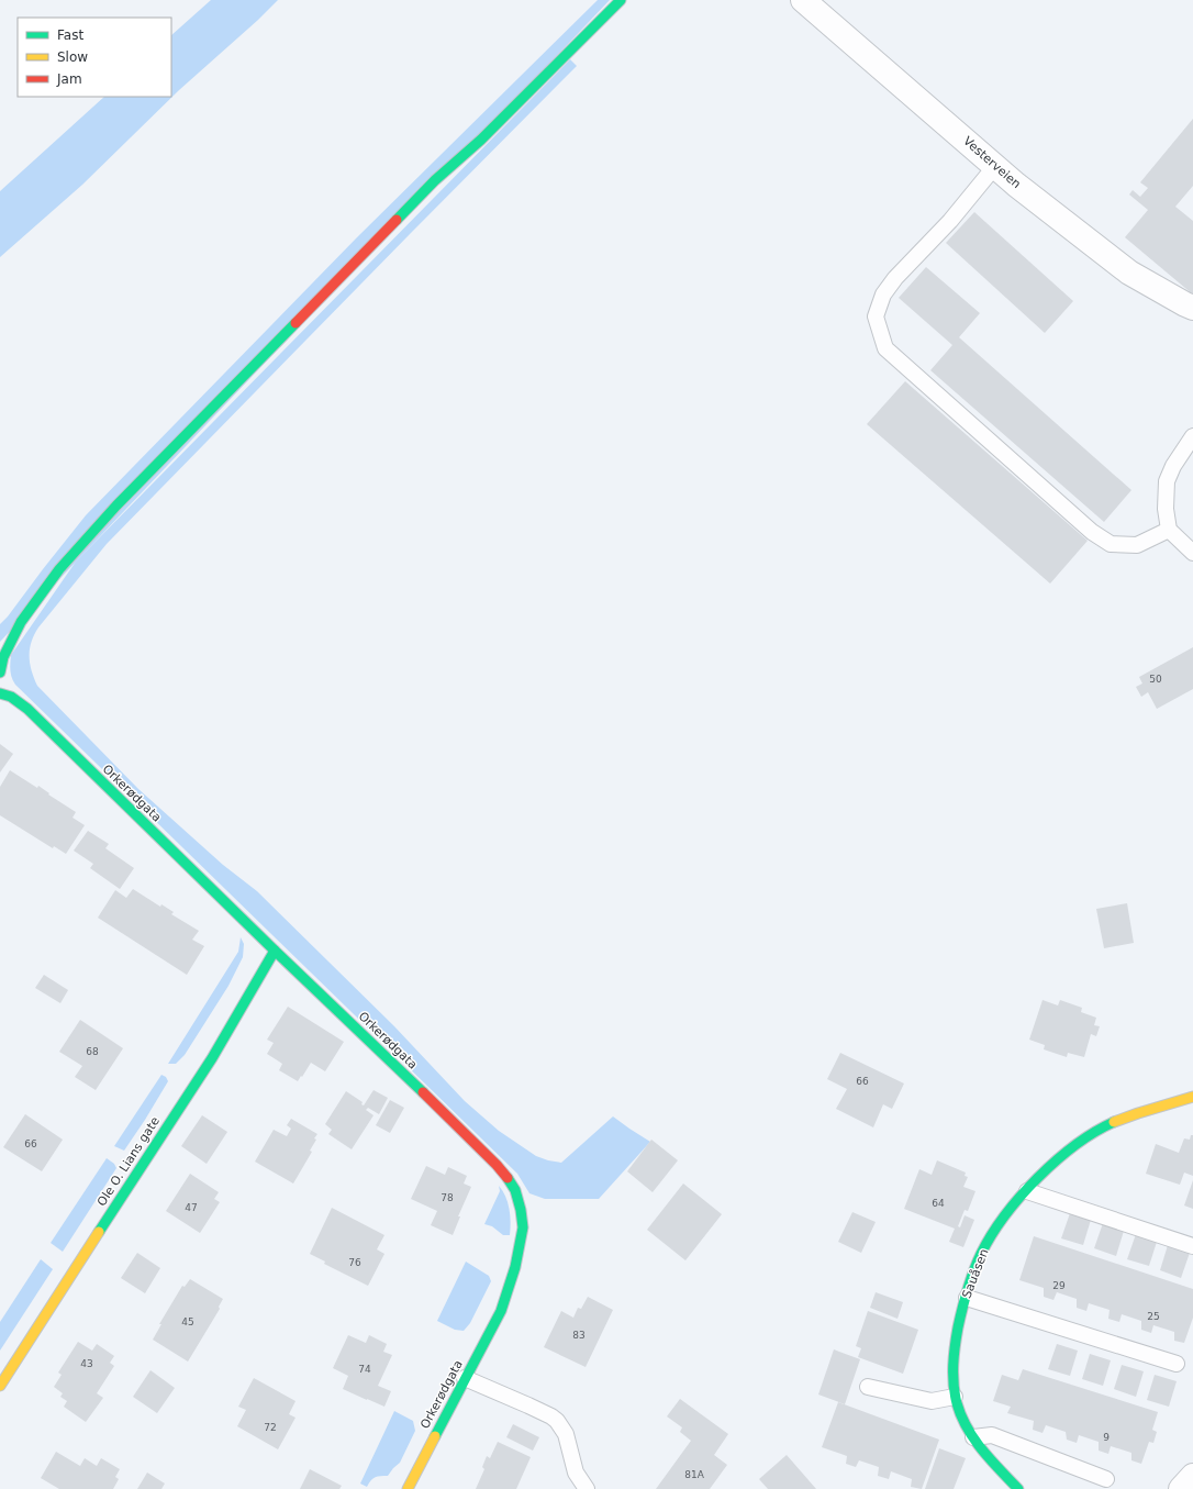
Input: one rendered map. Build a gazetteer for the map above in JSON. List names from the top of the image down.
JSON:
{
  "streets": {
    "street": [
      "Vesterveien",
      "Orkerødgata",
      "Ole O. Lians gate",
      "Sauåsen"
    ]
  },
  "crossings": [
    ["Orkerødgata", "Ole O. Lians gate"]
  ],
  "house_numbers": [
    "50",
    "68",
    "66",
    "66",
    "78",
    "64",
    "47",
    "76",
    "29",
    "25",
    "45",
    "83",
    "43",
    "74",
    "72",
    "9",
    "81A"
  ],
  "legend": ["Fast", "Slow", "Jam"]
}
